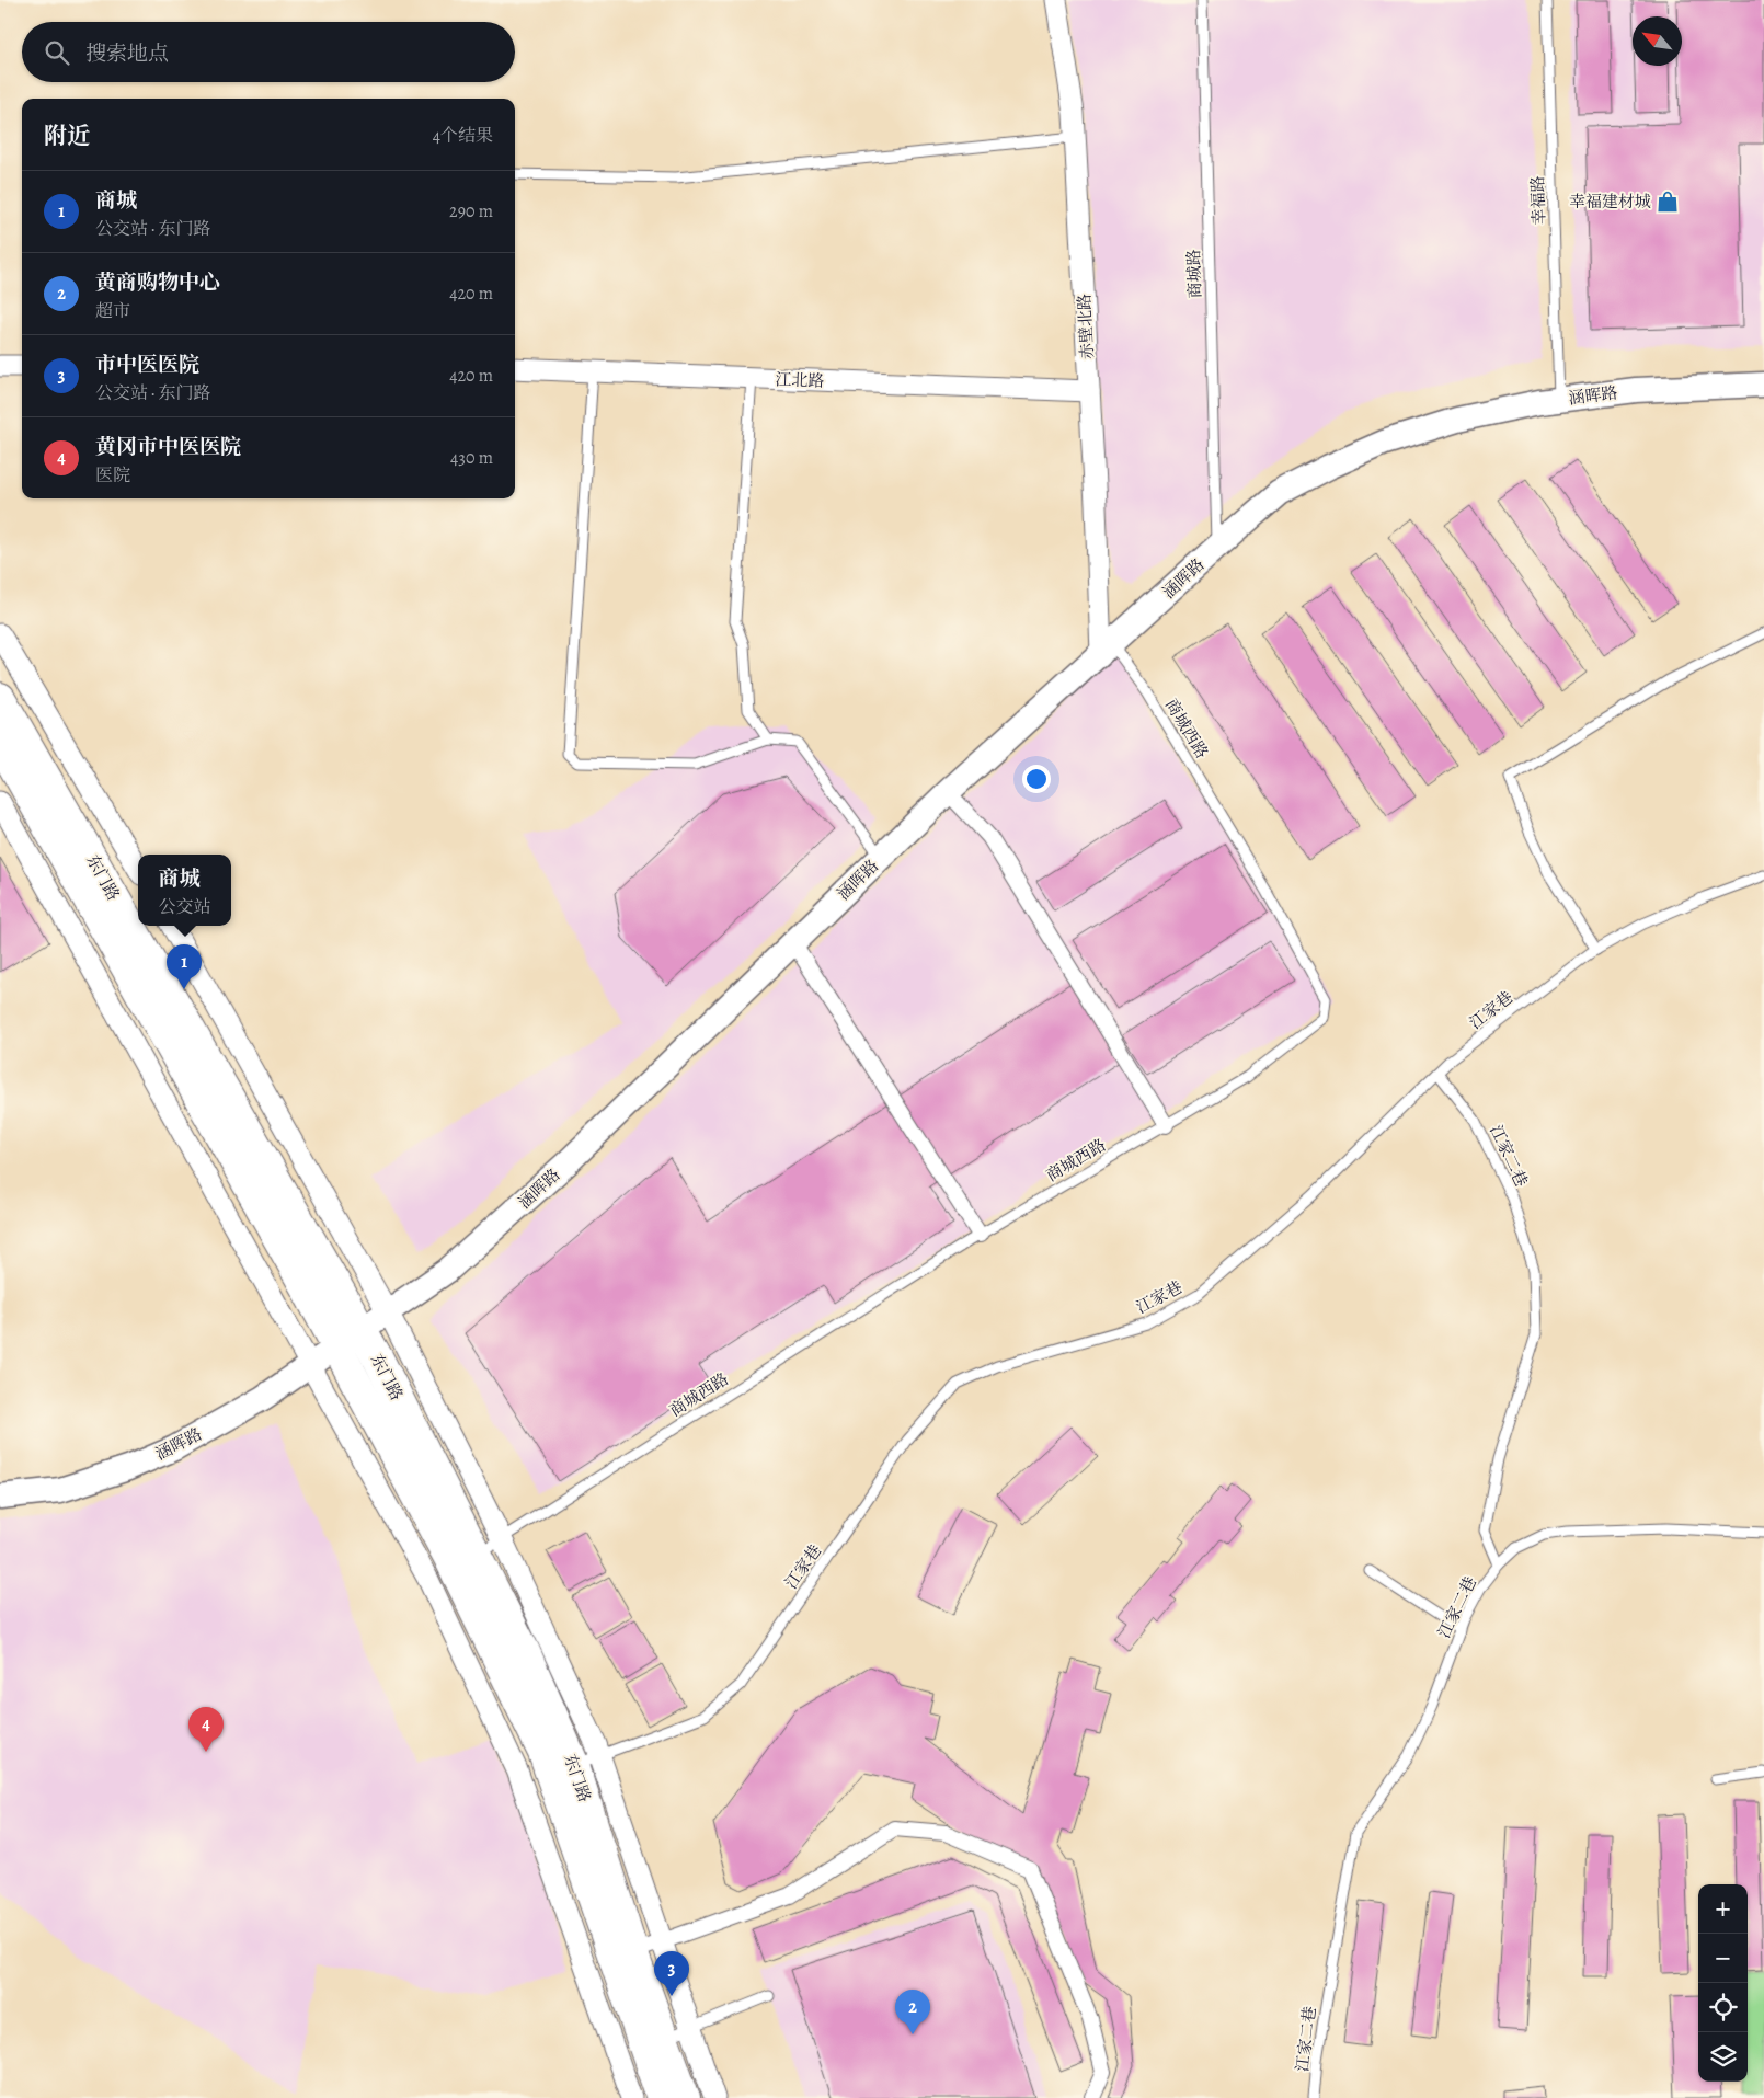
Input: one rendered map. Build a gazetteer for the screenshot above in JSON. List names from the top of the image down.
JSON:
{
  "streets": {
    "main road": ["东门路"],
    "street": ["赤壁北路", "江北路", "涵晖路"],
    "lane": [
      "幸福路",
      "商城路",
      "商城西路",
      "江家巷",
      "江家二巷"
    ]
  },
  "crossings": [
    ["幸福路", "涵晖路"],
    ["商城路", "涵晖路"],
    ["赤壁北路", "江北路"],
    ["赤壁北路", "涵晖路"],
    ["赤壁北路", "商城西路"],
    ["涵晖路", "商城西路"],
    ["涵晖路", "东门路"],
    ["商城西路", "东门路"],
    ["东门路", "江家巷"],
    ["江家巷", "江家二巷"]
  ],
  "places": {
    "shop": ["幸福建材城"]
  },
  "north": "top left",
  "page": {
    "search": "搜索地点",
    "heading": ["附近", "4个结果"],
    "list": [
      {
        "mark": "1",
        "name": "商城",
        "note": "公交站 · 东门路",
        "value": "290 m"
      },
      {
        "mark": "2",
        "name": "黄商购物中心",
        "note": "超市",
        "value": "420 m"
      },
      {
        "mark": "3",
        "name": "市中医医院",
        "note": "公交站 · 东门路",
        "value": "420 m"
      },
      {
        "mark": "4",
        "name": "黄冈市中医医院",
        "note": "医院",
        "value": "430 m"
      }
    ],
    "popup": ["商城", "公交站"],
    "pins": [
      "1",
      "4",
      "3",
      "2"
    ],
    "map_buttons": ["+", "−"]
  }
}
